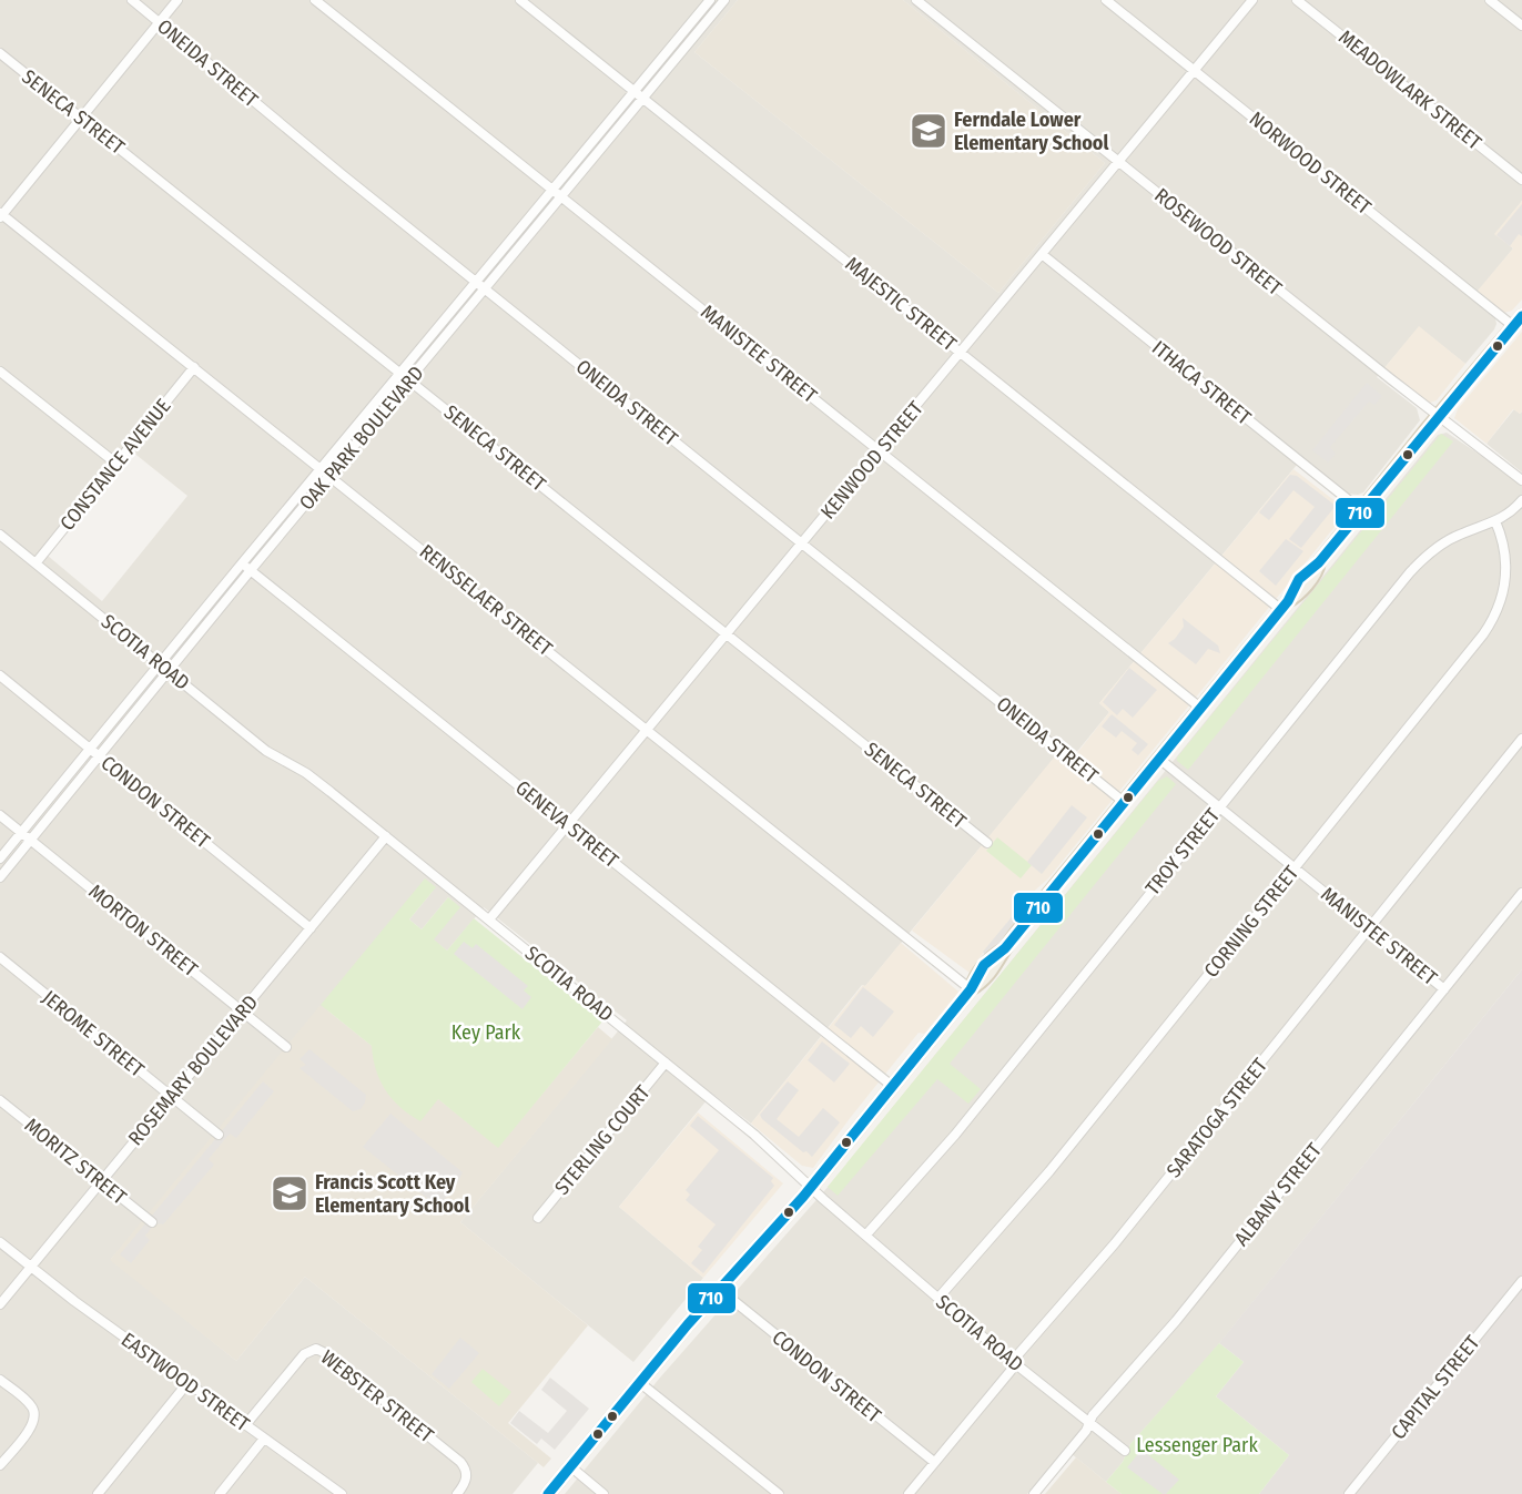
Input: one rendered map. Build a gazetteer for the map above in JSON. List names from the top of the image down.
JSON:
{
  "streets": {
    "street": [
      "ONEIDA STREET",
      "MEADOWLARK STREET",
      "SENECA STREET",
      "NORWOOD STREET",
      "ROSEWOOD STREET",
      "MAJESTIC STREET",
      "MANISTEE STREET",
      "ITHACA STREET",
      "OAK PARK BOULEVARD",
      "KENWOOD STREET",
      "CONSTANCE AVENUE",
      "RENSSELAER STREET",
      "SCOTIA ROAD",
      "CONDON STREET",
      "GENEVA STREET",
      "TROY STREET",
      "CORNING STREET",
      "MORTON STREET",
      "JEROME STREET",
      "ROSEMARY BOULEVARD",
      "SARATOGA STREET",
      "STERLING COURT",
      "MORITZ STREET",
      "ALBANY STREET",
      "EASTWOOD STREET",
      "CAPITAL STREET",
      "WEBSTER STREET"
    ]
  },
  "crossings": [
    ["ONEIDA STREET", "OAK PARK BOULEVARD"],
    ["ONEIDA STREET", "KENWOOD STREET"],
    ["SENECA STREET", "OAK PARK BOULEVARD"],
    ["SENECA STREET", "KENWOOD STREET"],
    ["NORWOOD STREET", "KENWOOD STREET"],
    ["ROSEWOOD STREET", "KENWOOD STREET"],
    ["MAJESTIC STREET", "OAK PARK BOULEVARD"],
    ["MAJESTIC STREET", "KENWOOD STREET"],
    ["MANISTEE STREET", "OAK PARK BOULEVARD"],
    ["MANISTEE STREET", "KENWOOD STREET"],
    ["MANISTEE STREET", "TROY STREET"],
    ["MANISTEE STREET", "CORNING STREET"],
    ["MANISTEE STREET", "SARATOGA STREET"],
    ["MANISTEE STREET", "ALBANY STREET"],
    ["ITHACA STREET", "KENWOOD STREET"],
    ["OAK PARK BOULEVARD", "RENSSELAER STREET"],
    ["OAK PARK BOULEVARD", "SCOTIA ROAD"],
    ["OAK PARK BOULEVARD", "CONDON STREET"],
    ["OAK PARK BOULEVARD", "GENEVA STREET"],
    ["OAK PARK BOULEVARD", "MORTON STREET"],
    ["KENWOOD STREET", "RENSSELAER STREET"],
    ["KENWOOD STREET", "SCOTIA ROAD"],
    ["KENWOOD STREET", "GENEVA STREET"],
    ["CONSTANCE AVENUE", "RENSSELAER STREET"],
    ["CONSTANCE AVENUE", "SCOTIA ROAD"],
    ["SCOTIA ROAD", "TROY STREET"],
    ["SCOTIA ROAD", "CORNING STREET"],
    ["SCOTIA ROAD", "ROSEMARY BOULEVARD"],
    ["SCOTIA ROAD", "SARATOGA STREET"],
    ["SCOTIA ROAD", "STERLING COURT"],
    ["SCOTIA ROAD", "ALBANY STREET"],
    ["CONDON STREET", "ROSEMARY BOULEVARD"],
    ["CONDON STREET", "SARATOGA STREET"],
    ["TROY STREET", "CORNING STREET"],
    ["MORTON STREET", "ROSEMARY BOULEVARD"],
    ["JEROME STREET", "ROSEMARY BOULEVARD"],
    ["ROSEMARY BOULEVARD", "MORITZ STREET"],
    ["ROSEMARY BOULEVARD", "EASTWOOD STREET"],
    ["EASTWOOD STREET", "WEBSTER STREET"]
  ],
  "parks": ["Key Park", "Lessenger Park"],
  "places": {
    "school or university": ["Ferndale Lower Elementary School", "Francis Scott Key Elementary School"]
  },
  "lines": ["transit line 710"]
}
